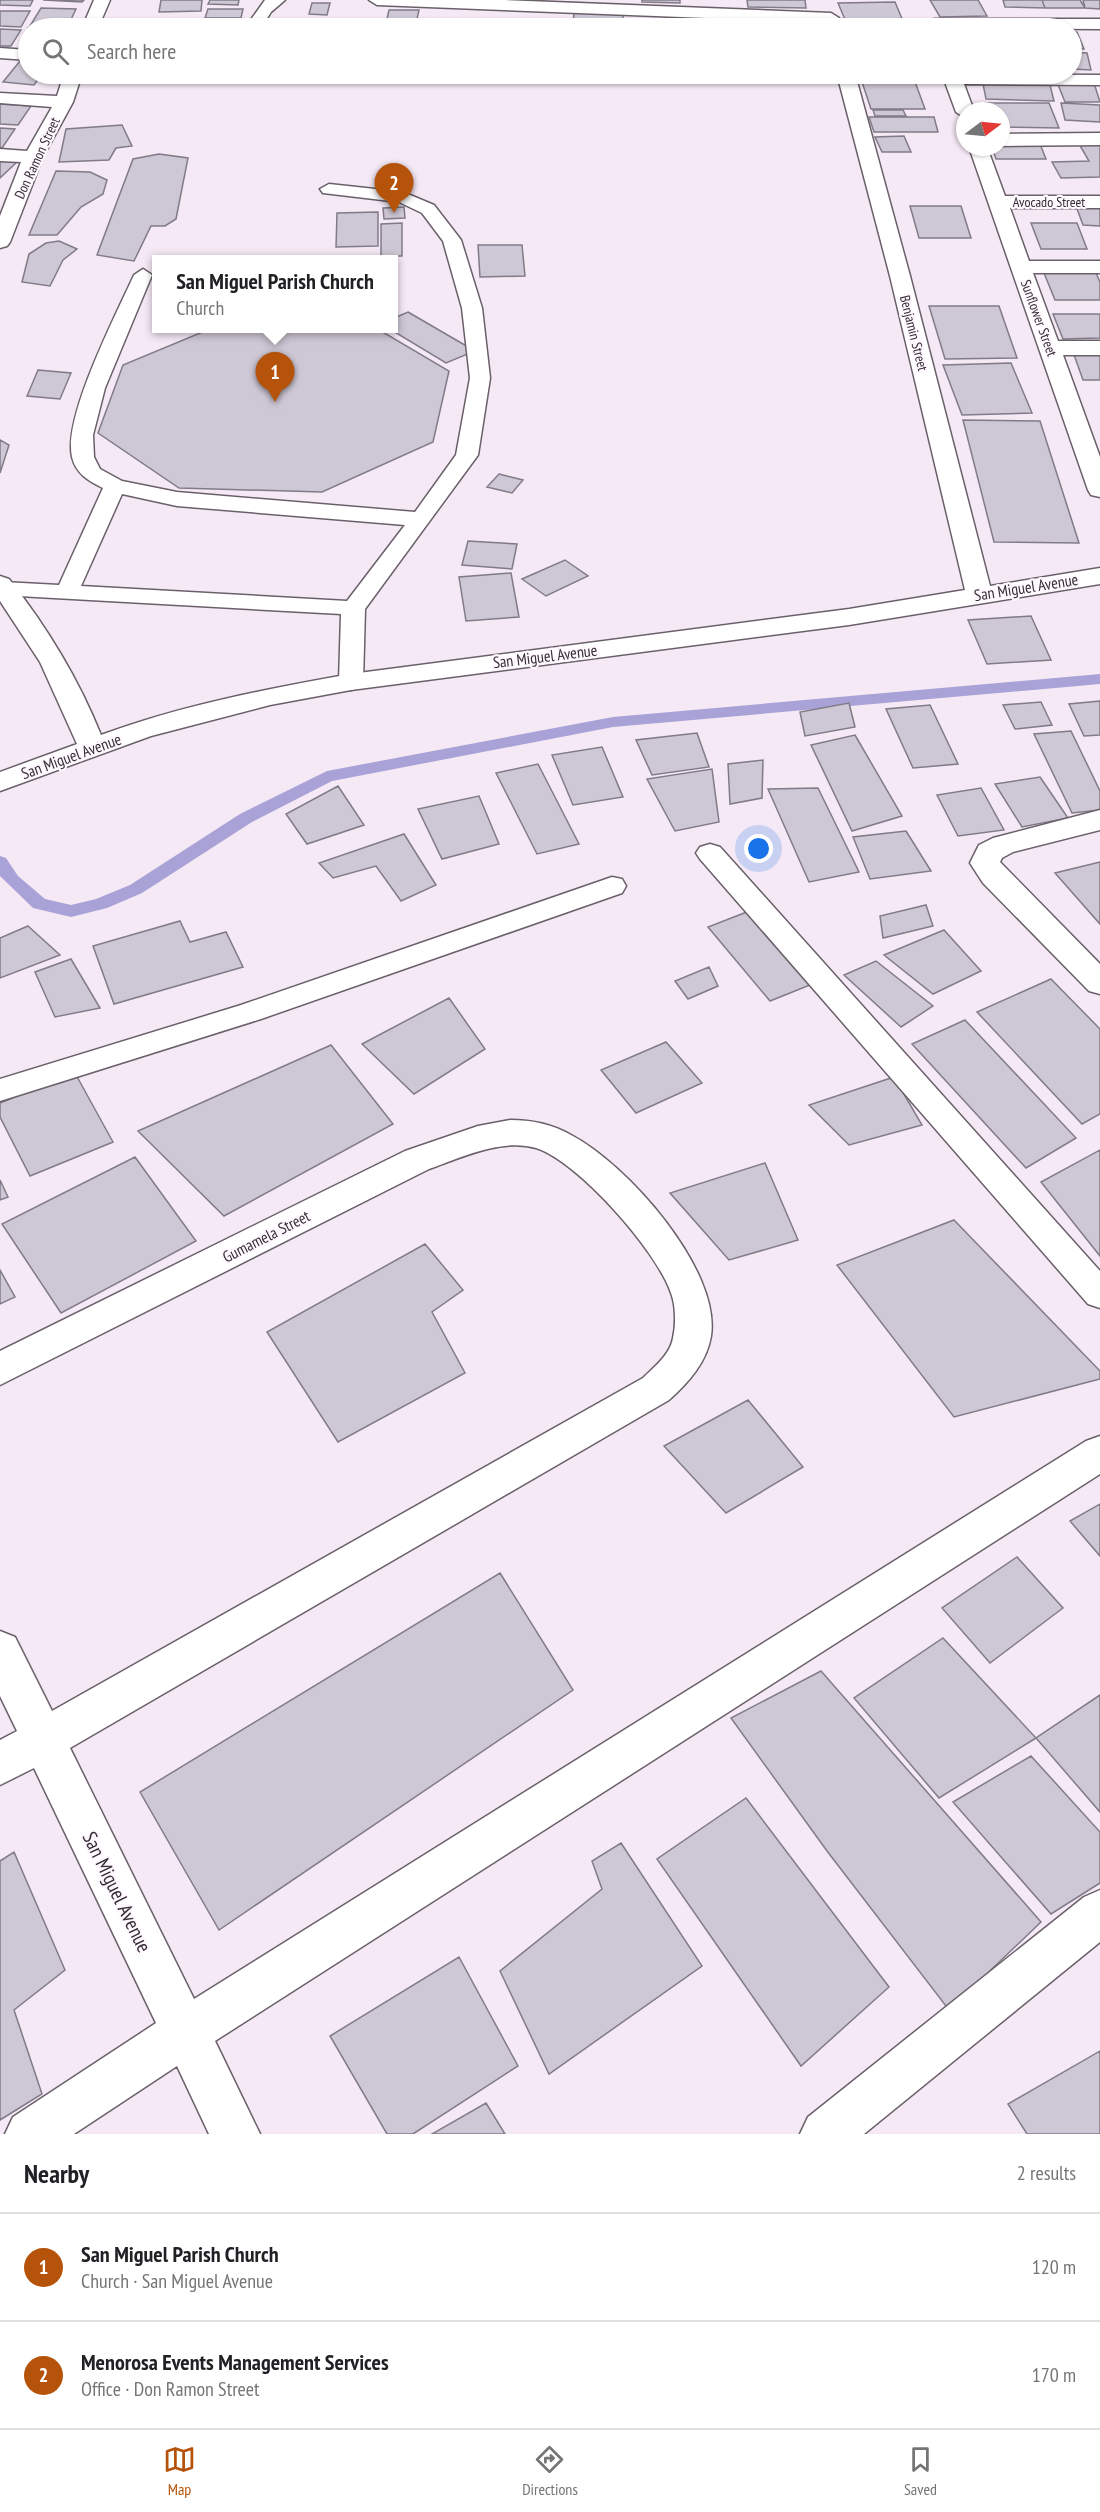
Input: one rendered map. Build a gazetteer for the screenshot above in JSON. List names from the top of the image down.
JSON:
{
  "streets": {
    "street": [
      "Don Ramon Street",
      "Avocado Street",
      "Sunflower Street",
      "Benjamin Street",
      "San Miguel Avenue",
      "Gumamela Street"
    ]
  },
  "crossings": [
    ["Avocado Street", "Sunflower Street"],
    ["Benjamin Street", "San Miguel Avenue"],
    ["San Miguel Avenue", "Gumamela Street"]
  ],
  "north": "right",
  "page": {
    "search": "Search here",
    "pins": ["2", "1"],
    "popup": ["San Miguel Parish Church", "Church"],
    "heading": ["Nearby", "2 results"],
    "list": [
      {
        "mark": "1",
        "name": "San Miguel Parish Church",
        "note": "Church · San Miguel Avenue",
        "value": "120 m"
      },
      {
        "mark": "2",
        "name": "Menorosa Events Management Services",
        "note": "Office · Don Ramon Street",
        "value": "170 m"
      }
    ],
    "nav": ["Map", "Directions", "Saved"]
  }
}
